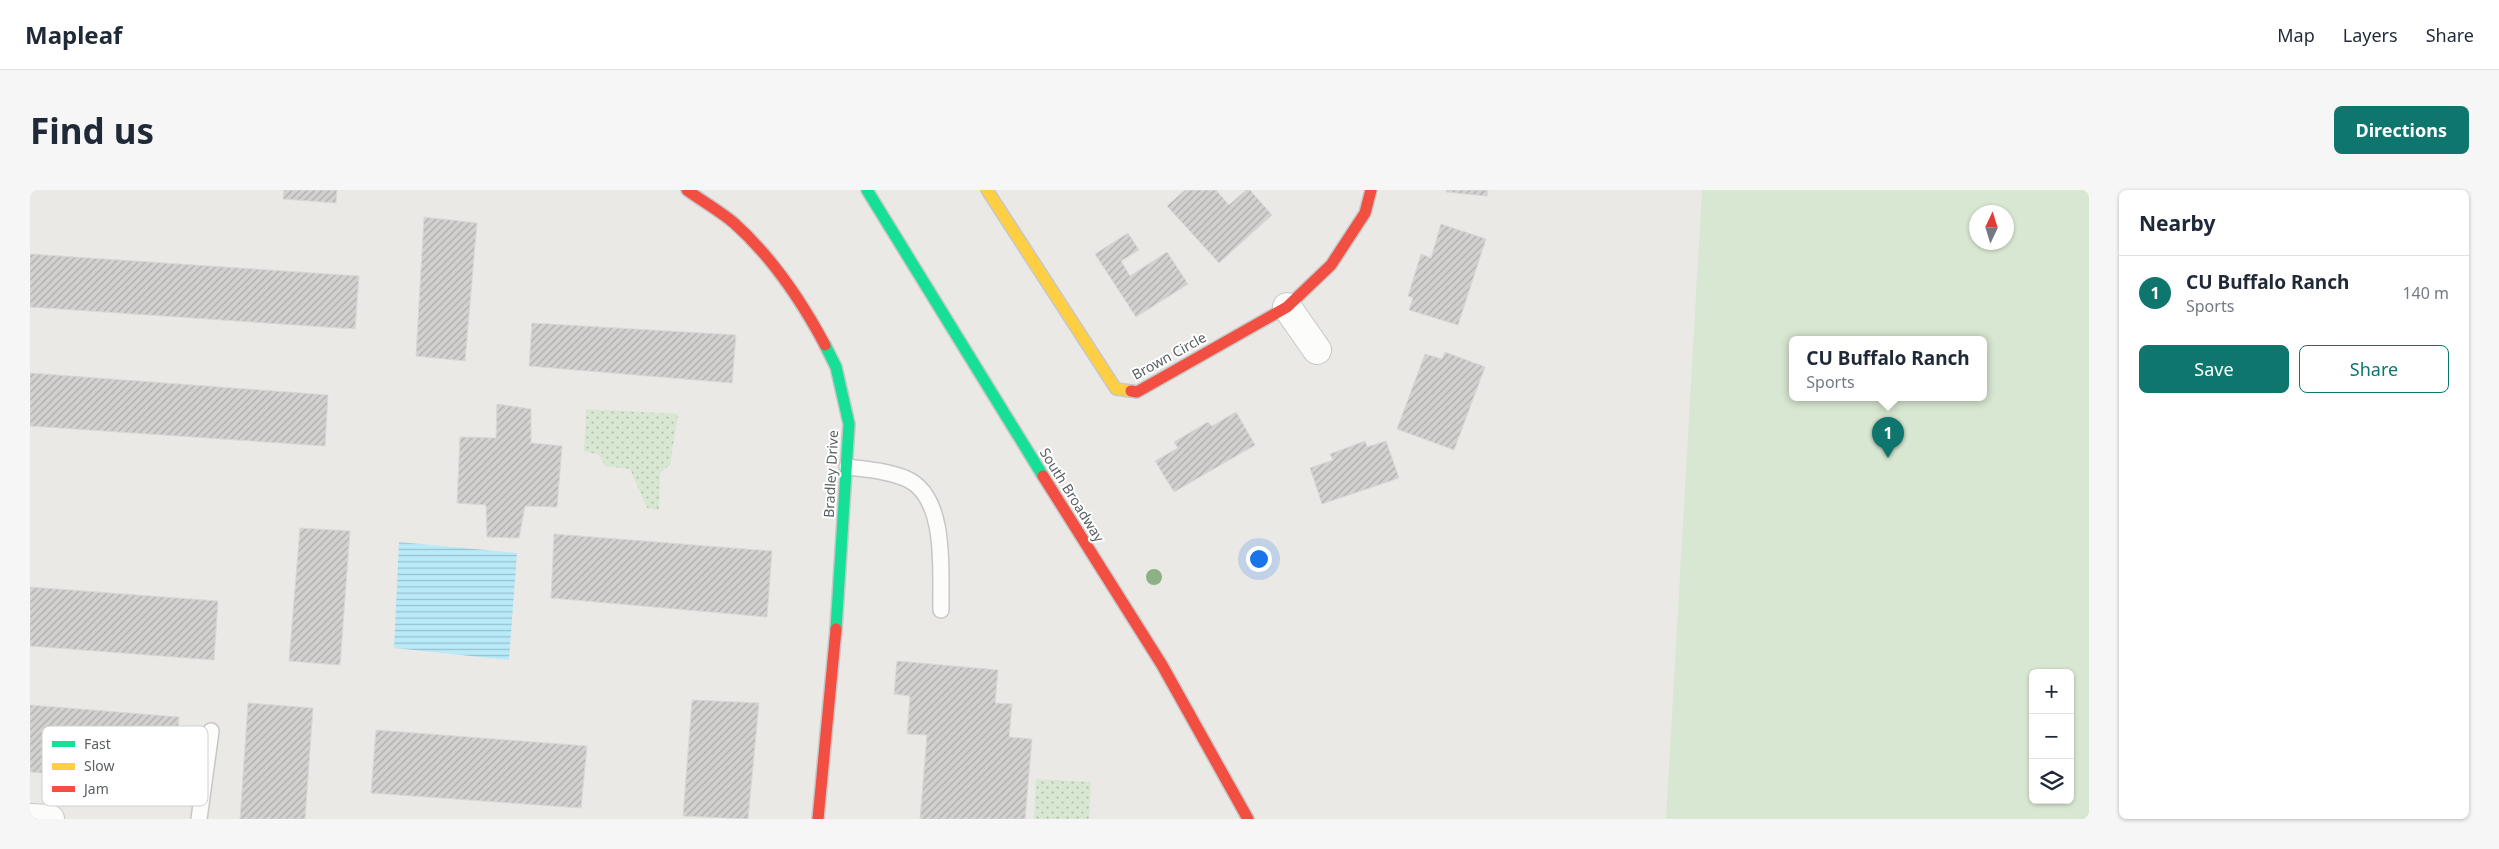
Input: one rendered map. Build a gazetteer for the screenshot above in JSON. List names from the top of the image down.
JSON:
{
  "streets": {
    "main road": ["Brown Circle", "Bradley Drive", "South Broadway"]
  },
  "legend": ["Fast", "Slow", "Jam"],
  "north": "top",
  "page": {
    "header": "Mapleaf",
    "nav": ["Map", "Layers", "Share"],
    "buttons": [
      "Directions",
      ["Save", "Share"]
    ],
    "title": "Find us",
    "heading": "Nearby",
    "list": [
      {
        "mark": "1",
        "name": "CU Buffalo Ranch",
        "note": "Sports",
        "value": "140 m"
      }
    ],
    "popup": ["CU Buffalo Ranch", "Sports"],
    "pins": "1",
    "map_buttons": ["+", "−"]
  }
}
